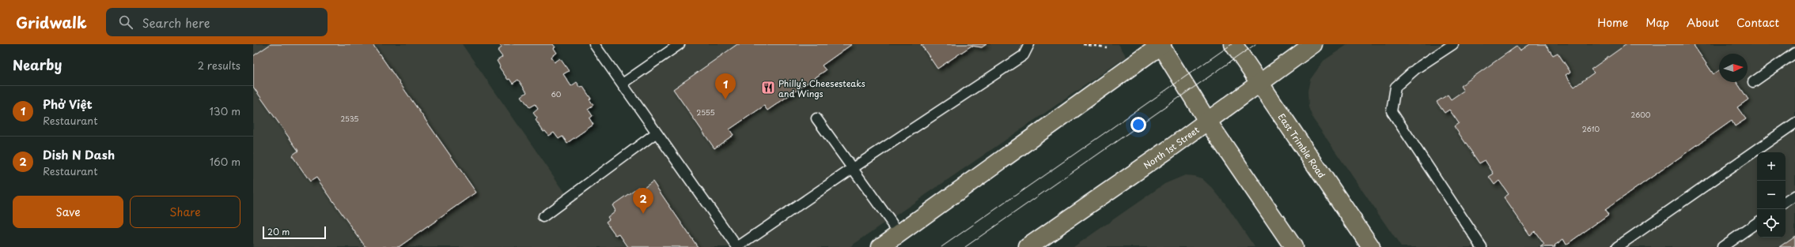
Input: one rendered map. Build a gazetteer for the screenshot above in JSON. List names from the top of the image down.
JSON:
{
  "streets": {
    "main road": ["East Trimble Road", "North 1st Street"]
  },
  "crossings": [
    ["East Trimble Road", "North 1st Street"]
  ],
  "places": {
    "restaurant": ["Philly’s Cheesesteaks and Wings"]
  },
  "house_numbers": [
    "60",
    "2555",
    "2600",
    "2535",
    "2610"
  ],
  "scale_bar": "20 m",
  "north": "right",
  "page": {
    "header": "Gridwalk",
    "search": "Search here",
    "nav": [
      "Home",
      "Map",
      "About",
      "Contact"
    ],
    "heading": ["Nearby", "2 results"],
    "pins": ["1", "2"],
    "list": [
      {
        "mark": "1",
        "name": "Phở Việt",
        "note": "Restaurant",
        "value": "130 m"
      },
      {
        "mark": "2",
        "name": "Dish N Dash",
        "note": "Restaurant",
        "value": "160 m"
      }
    ],
    "map_buttons": ["+", "−"],
    "buttons": ["Save", "Share"],
    "scale": "20 m"
  }
}
